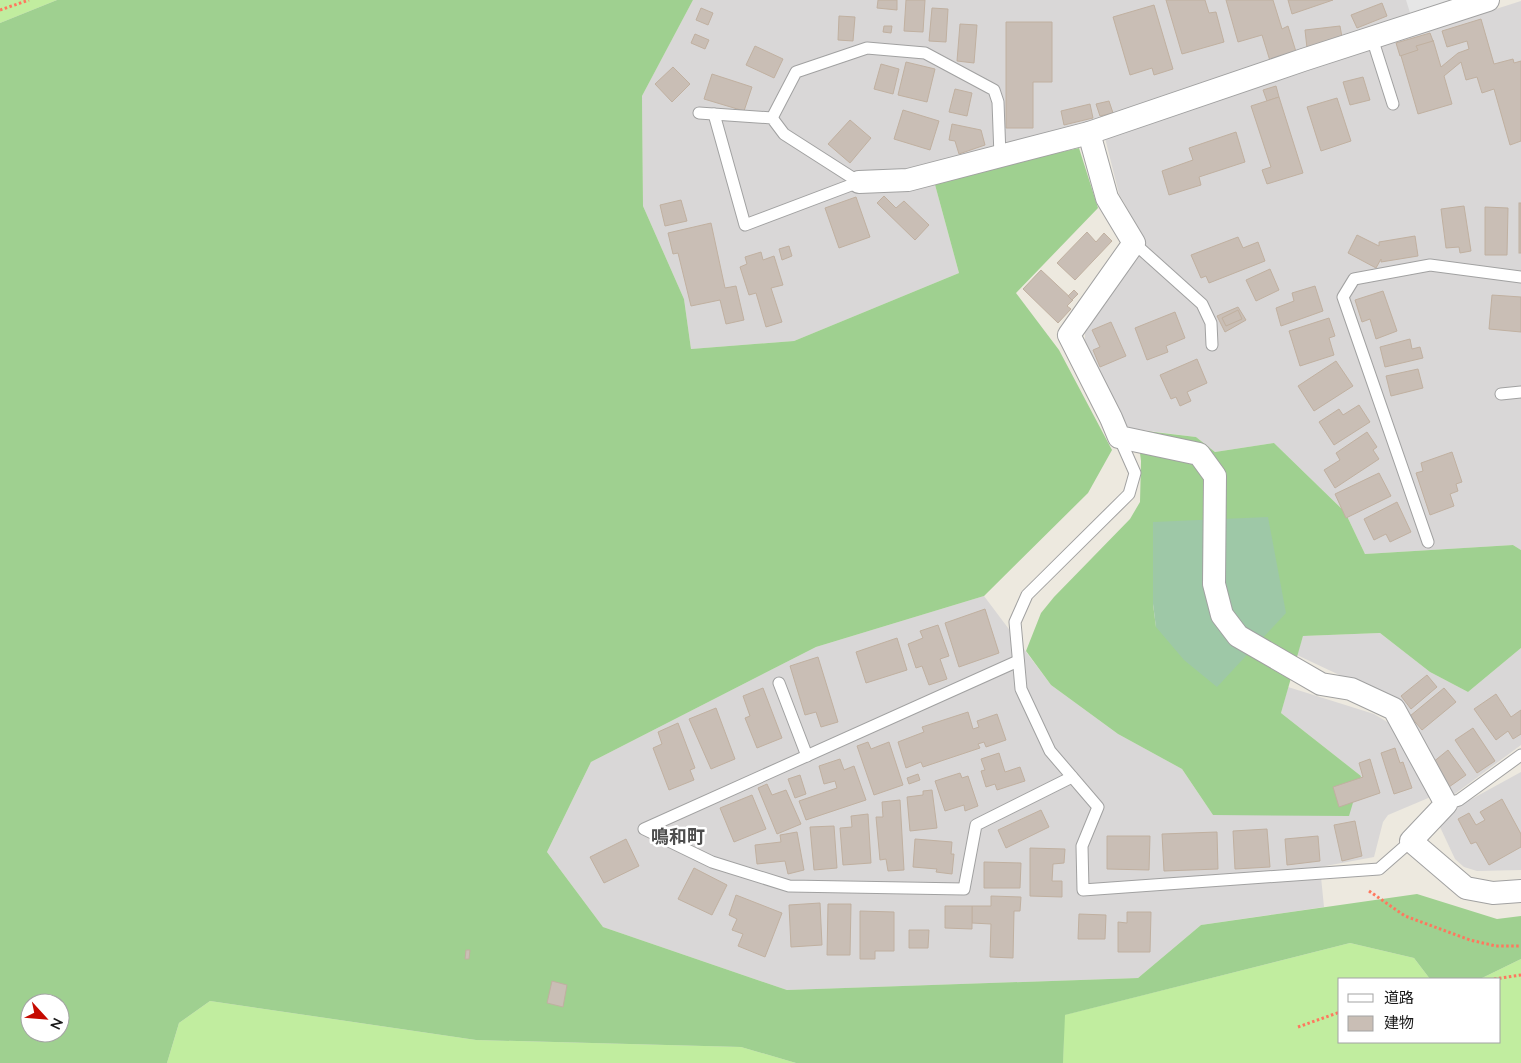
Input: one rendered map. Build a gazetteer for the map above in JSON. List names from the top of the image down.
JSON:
{
  "districts": ["鳴和町"],
  "legend": ["道路", "建物"],
  "north": "bottom right"
}
